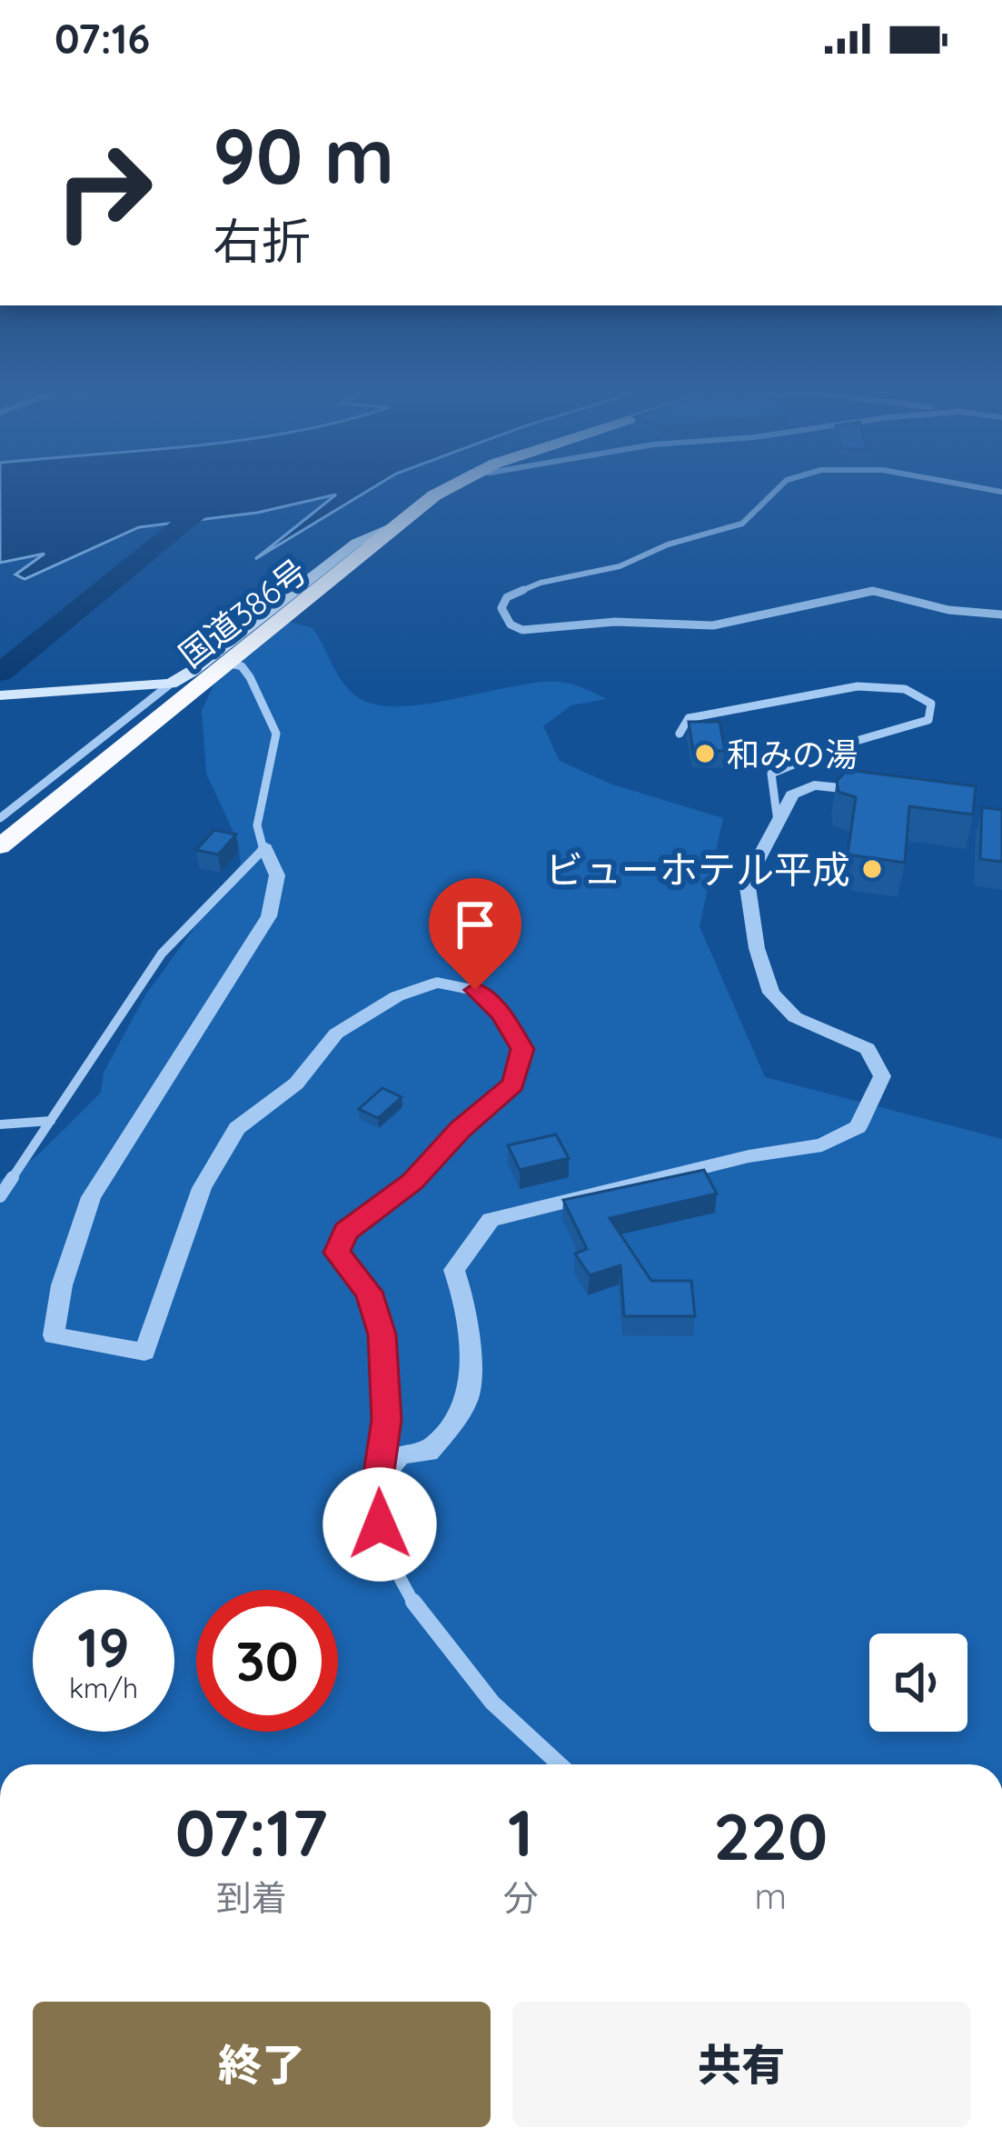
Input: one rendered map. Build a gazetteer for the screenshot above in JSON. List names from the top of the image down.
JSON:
{
  "streets": {
    "highway": ["国道386号"]
  },
  "places": ["和みの湯", "ビューホテル平成"],
  "page": {
    "status": "07:16",
    "turn": ["90 m", "右折"],
    "speed": "19 km/h",
    "limit": "30",
    "eta": [
      "07:17",
      "到着",
      "1",
      "分",
      "220",
      "m"
    ],
    "buttons": ["終了", "共有"]
  }
}
